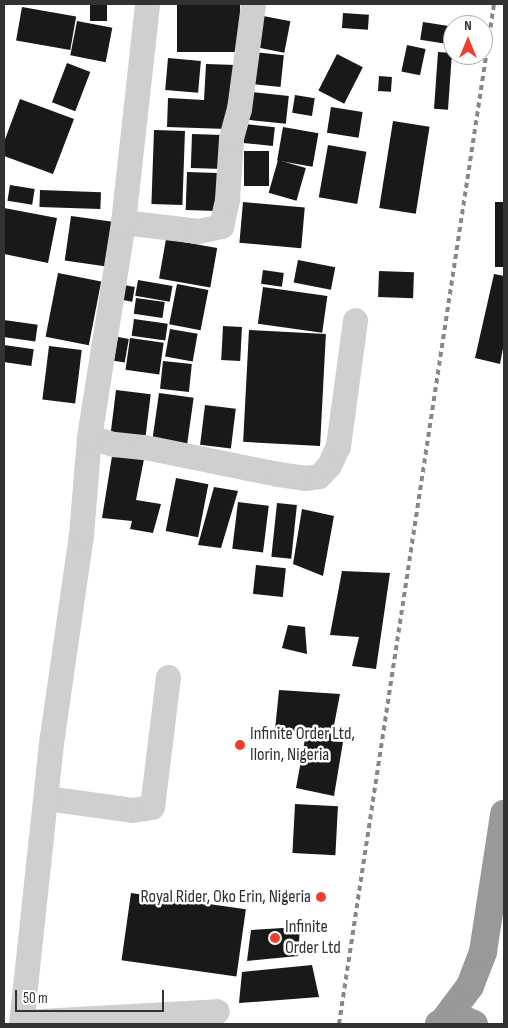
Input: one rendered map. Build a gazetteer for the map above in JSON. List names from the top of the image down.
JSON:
{
  "places": ["Infinite Order Ltd, Ilorin, Nigeria", "Royal Rider, Oko Erin, Nigeria", "Infinite Order Ltd"],
  "scale_bar": "50 m",
  "north": "top"
}
